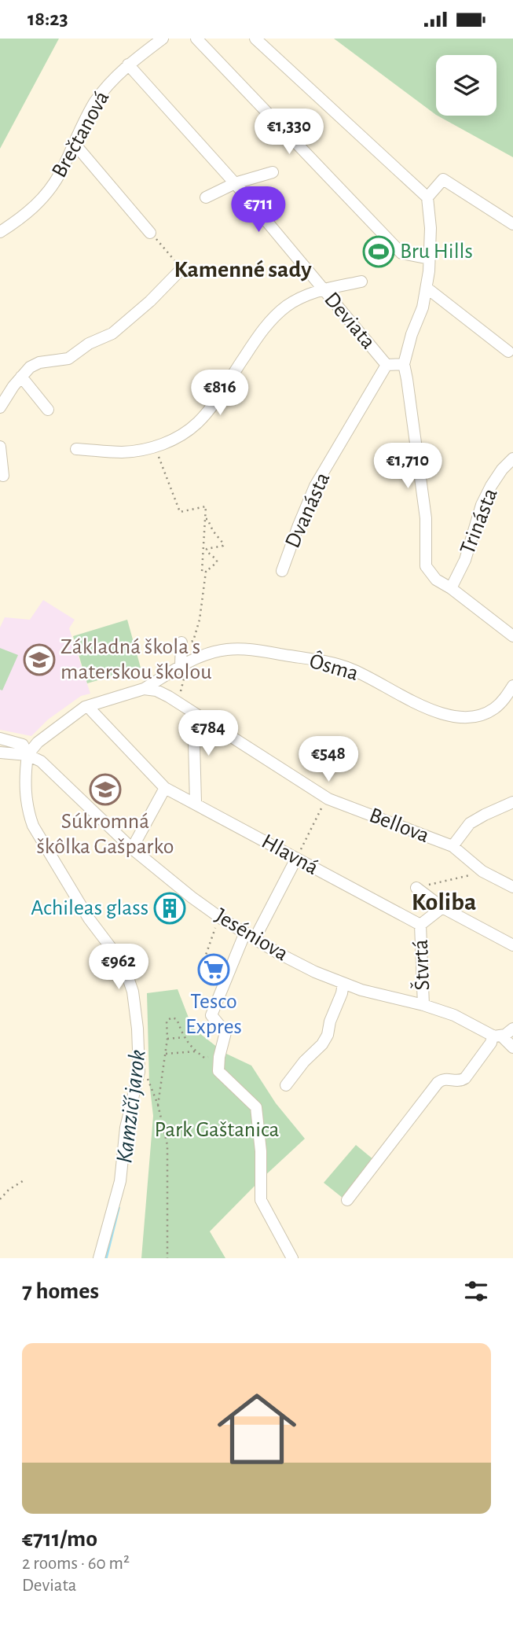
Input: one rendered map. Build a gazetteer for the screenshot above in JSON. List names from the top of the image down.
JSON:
{
  "streets": {
    "street": [
      "Brečtanová",
      "Deviata",
      "Dvanásta",
      "Trinásta",
      "Ôsma",
      "Bellova",
      "Hlavná",
      "Jeséniova",
      "Štvrtá"
    ]
  },
  "crossings": [
    ["Brečtanová", "Deviata"],
    ["Deviata", "Dvanásta"],
    ["Ôsma", "Bellova"],
    ["Hlavná", "Štvrtá"],
    ["Jeséniova", "Štvrtá"]
  ],
  "districts": ["Kamenné sady", "Koliba"],
  "water": ["Kamzičí jarok"],
  "parks": ["Park Gaštanica"],
  "places": {
    "sports": ["Bru Hills"],
    "school or university": ["Základná škola s materskou školou", "Súkromná škôlka Gašparko"],
    "building": ["Achileas glass"],
    "supermarket": ["Tesco Expres"]
  },
  "page": {
    "status": "18:23",
    "price": [
      "€1,330",
      "€711",
      "€816",
      "€1,710",
      "€784",
      "€548",
      "€962"
    ],
    "heading": "7 homes",
    "list": [
      {
        "name": "€711/mo",
        "note": "2 rooms · 60 m² · Deviata"
      }
    ]
  }
}
